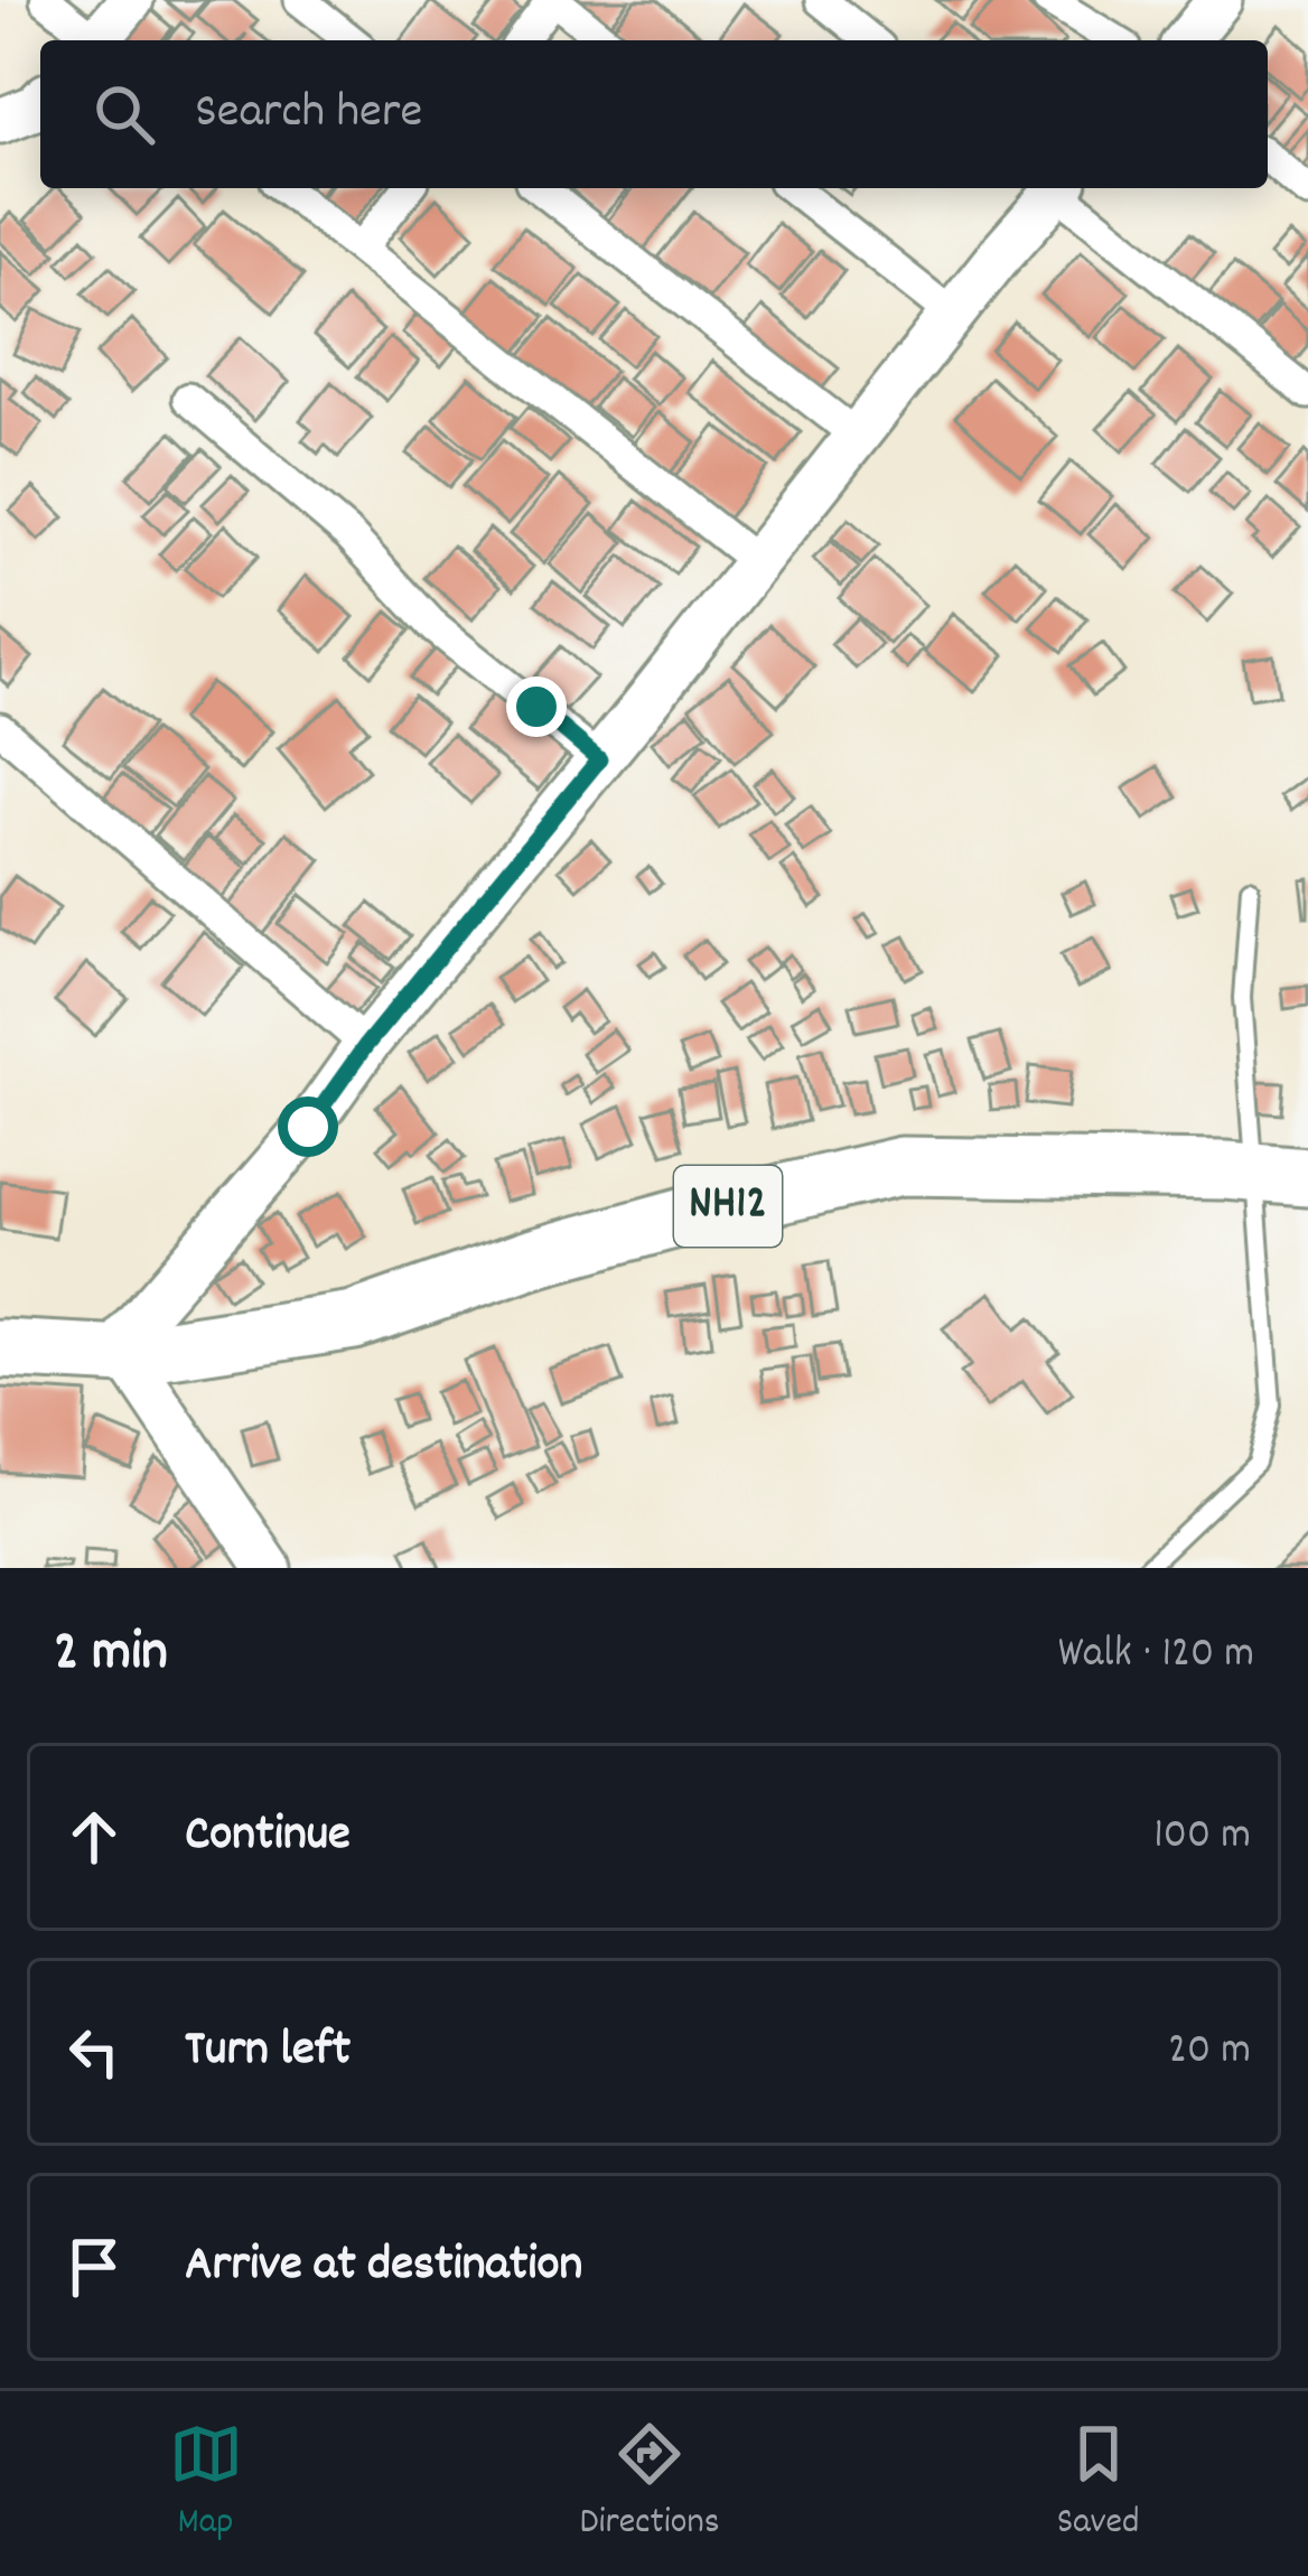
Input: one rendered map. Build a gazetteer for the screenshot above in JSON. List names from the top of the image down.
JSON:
{
  "streets": {
    "highway": ["NH12"]
  },
  "page": {
    "search": "Search here",
    "heading": ["2 min", "Walk · 120 m"],
    "list": [
      ["Continue", "100 m"],
      ["Turn left", "20 m"],
      "Arrive at destination"
    ],
    "nav": ["Map", "Directions", "Saved"]
  }
}
